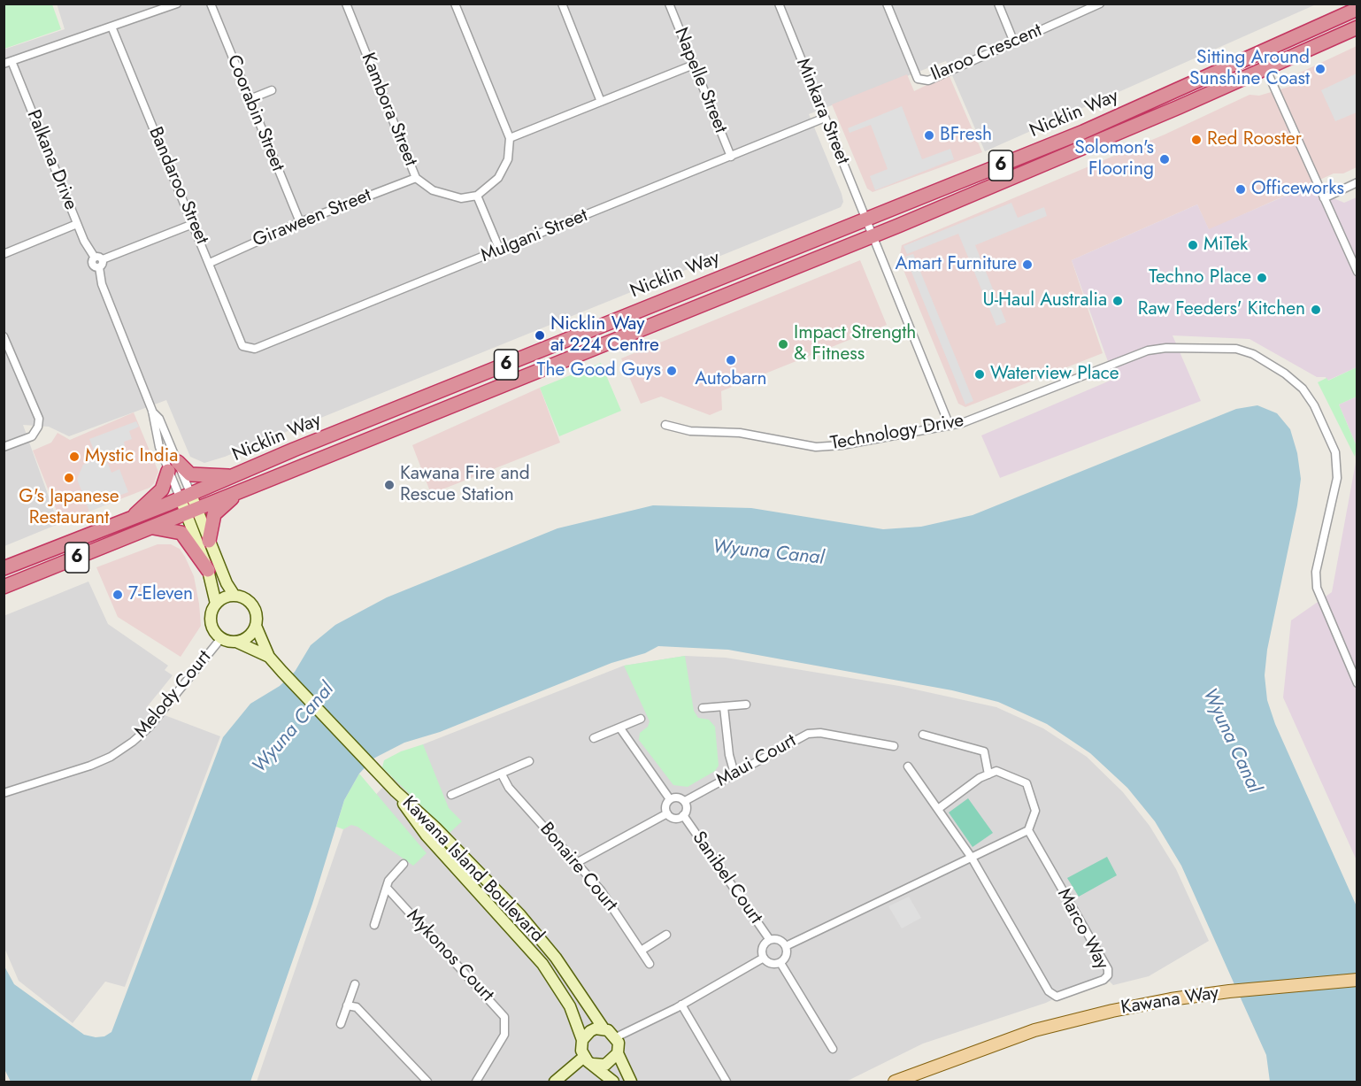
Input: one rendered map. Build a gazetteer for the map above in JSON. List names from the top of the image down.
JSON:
{
  "streets": {
    "highway": ["Nicklin Way", "6"],
    "main road": ["Kawana Island Boulevard", "Kawana Way"],
    "street": [
      "Ilaroo Crescent",
      "Napelle Street",
      "Kambora Street",
      "Minkara Street",
      "Coorabin Street",
      "Palkana Drive",
      "Bandaroo Street",
      "Giraween Street",
      "Mulgani Street",
      "Technology Drive",
      "Melody Court",
      "Maui Court",
      "Bonaire Court",
      "Sanibel Court",
      "Marco Way",
      "Mykonos Court"
    ]
  },
  "crossings": [
    ["Napelle Street", "Mulgani Street"],
    ["Kambora Street", "Giraween Street"],
    ["Minkara Street", "Nicklin Way"],
    ["Minkara Street", "Mulgani Street"],
    ["Minkara Street", "Technology Drive"],
    ["Coorabin Street", "Giraween Street"],
    ["Bandaroo Street", "Giraween Street"],
    ["Bandaroo Street", "Mulgani Street"],
    ["Melody Court", "Kawana Island Boulevard"],
    ["Maui Court", "Sanibel Court"]
  ],
  "water": ["Wyuna Canal"],
  "places": [
    "Sitting Around Sunshine Coast",
    "BFresh",
    "Red Rooster",
    "Solomon's Flooring",
    "Officeworks",
    "MiTek",
    "Amart Furniture",
    "Techno Place",
    "U-Haul Australia",
    "Raw Feeders' Kitchen",
    "Nicklin Way at 224 Centre",
    "Impact Strength & Fitness",
    "Autobarn",
    "The Good Guys",
    "Waterview Place",
    "Mystic India",
    "G's Japanese Restaurant",
    "Kawana Fire and Rescue Station",
    "7-Eleven"
  ]
}
